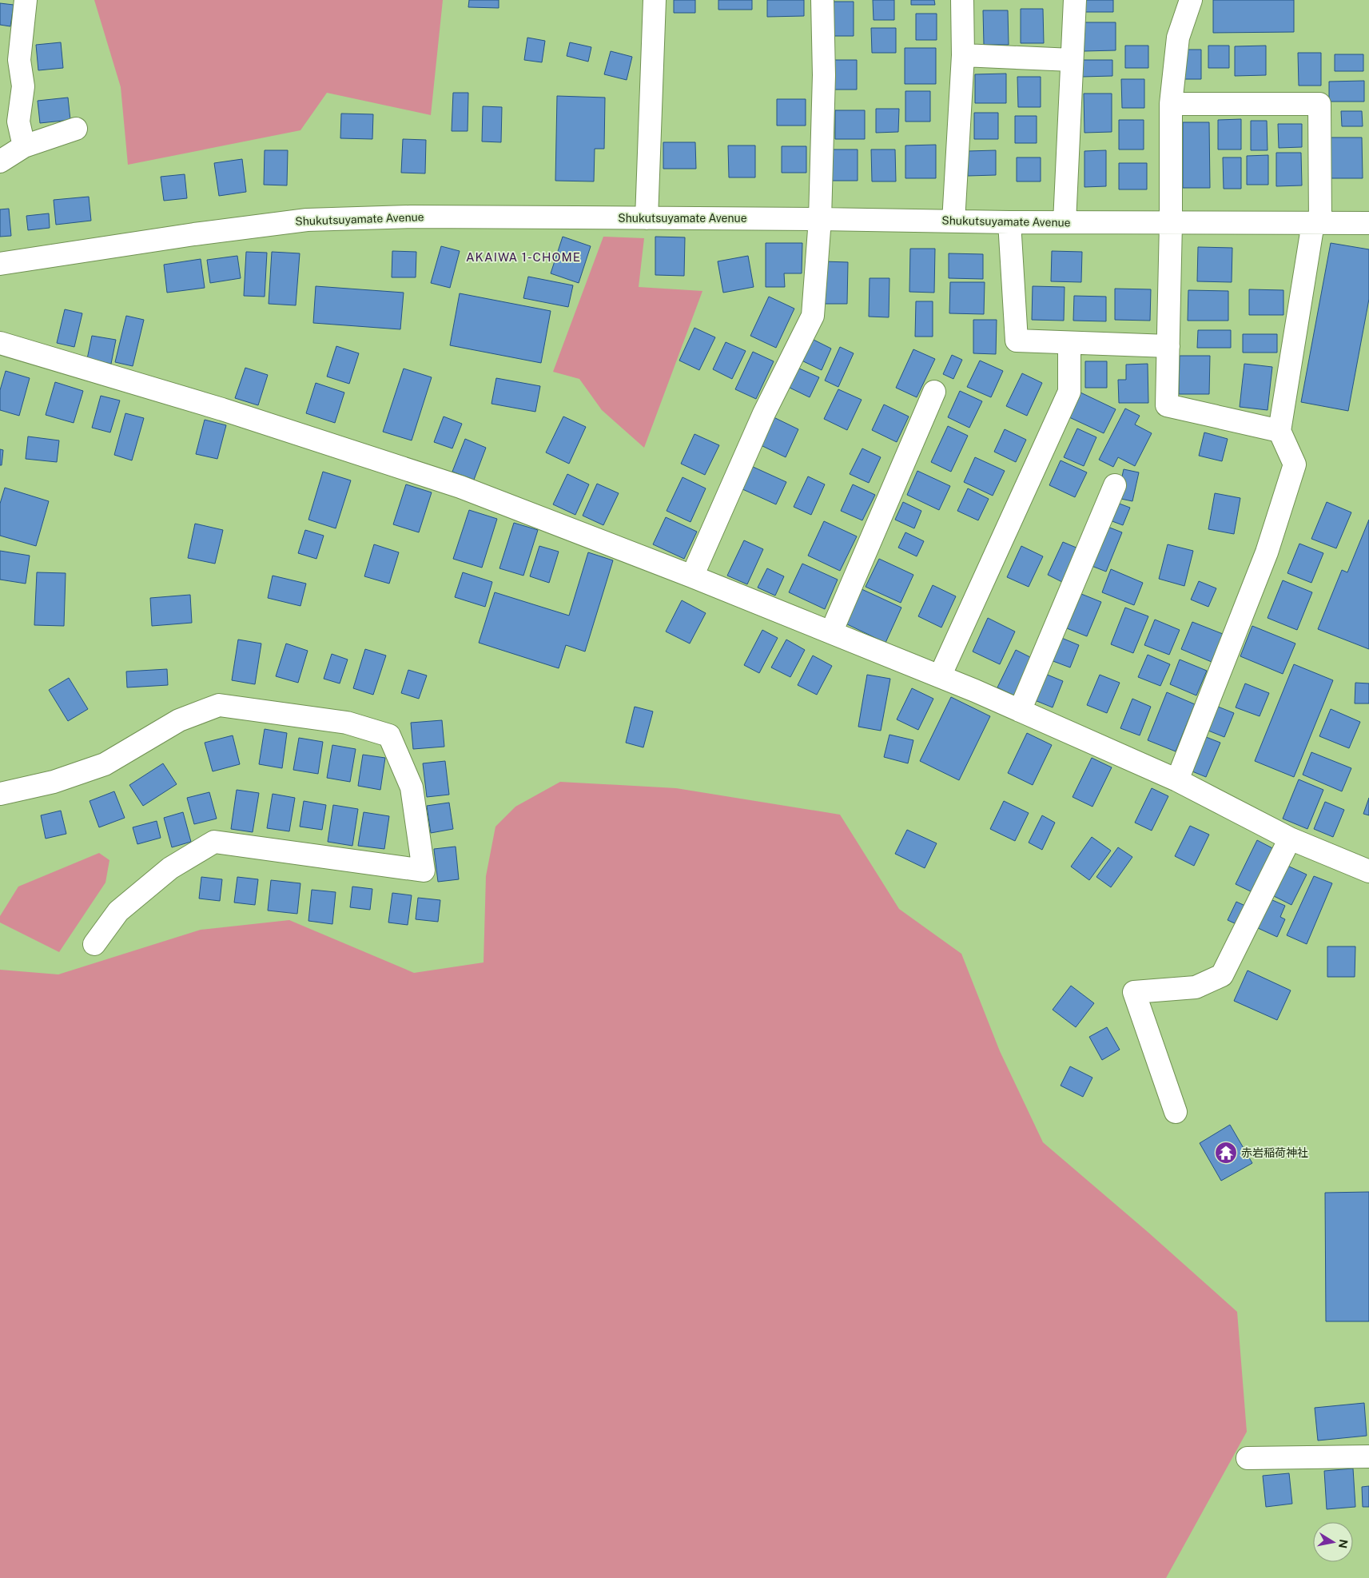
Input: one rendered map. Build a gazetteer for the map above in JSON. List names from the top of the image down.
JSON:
{
  "streets": {
    "street": ["Shukutsuyamate Avenue"]
  },
  "districts": ["AKAIWA 1-CHOME"],
  "places": {
    "temple": ["赤岩稲荷神社"]
  },
  "north": "right"
}
